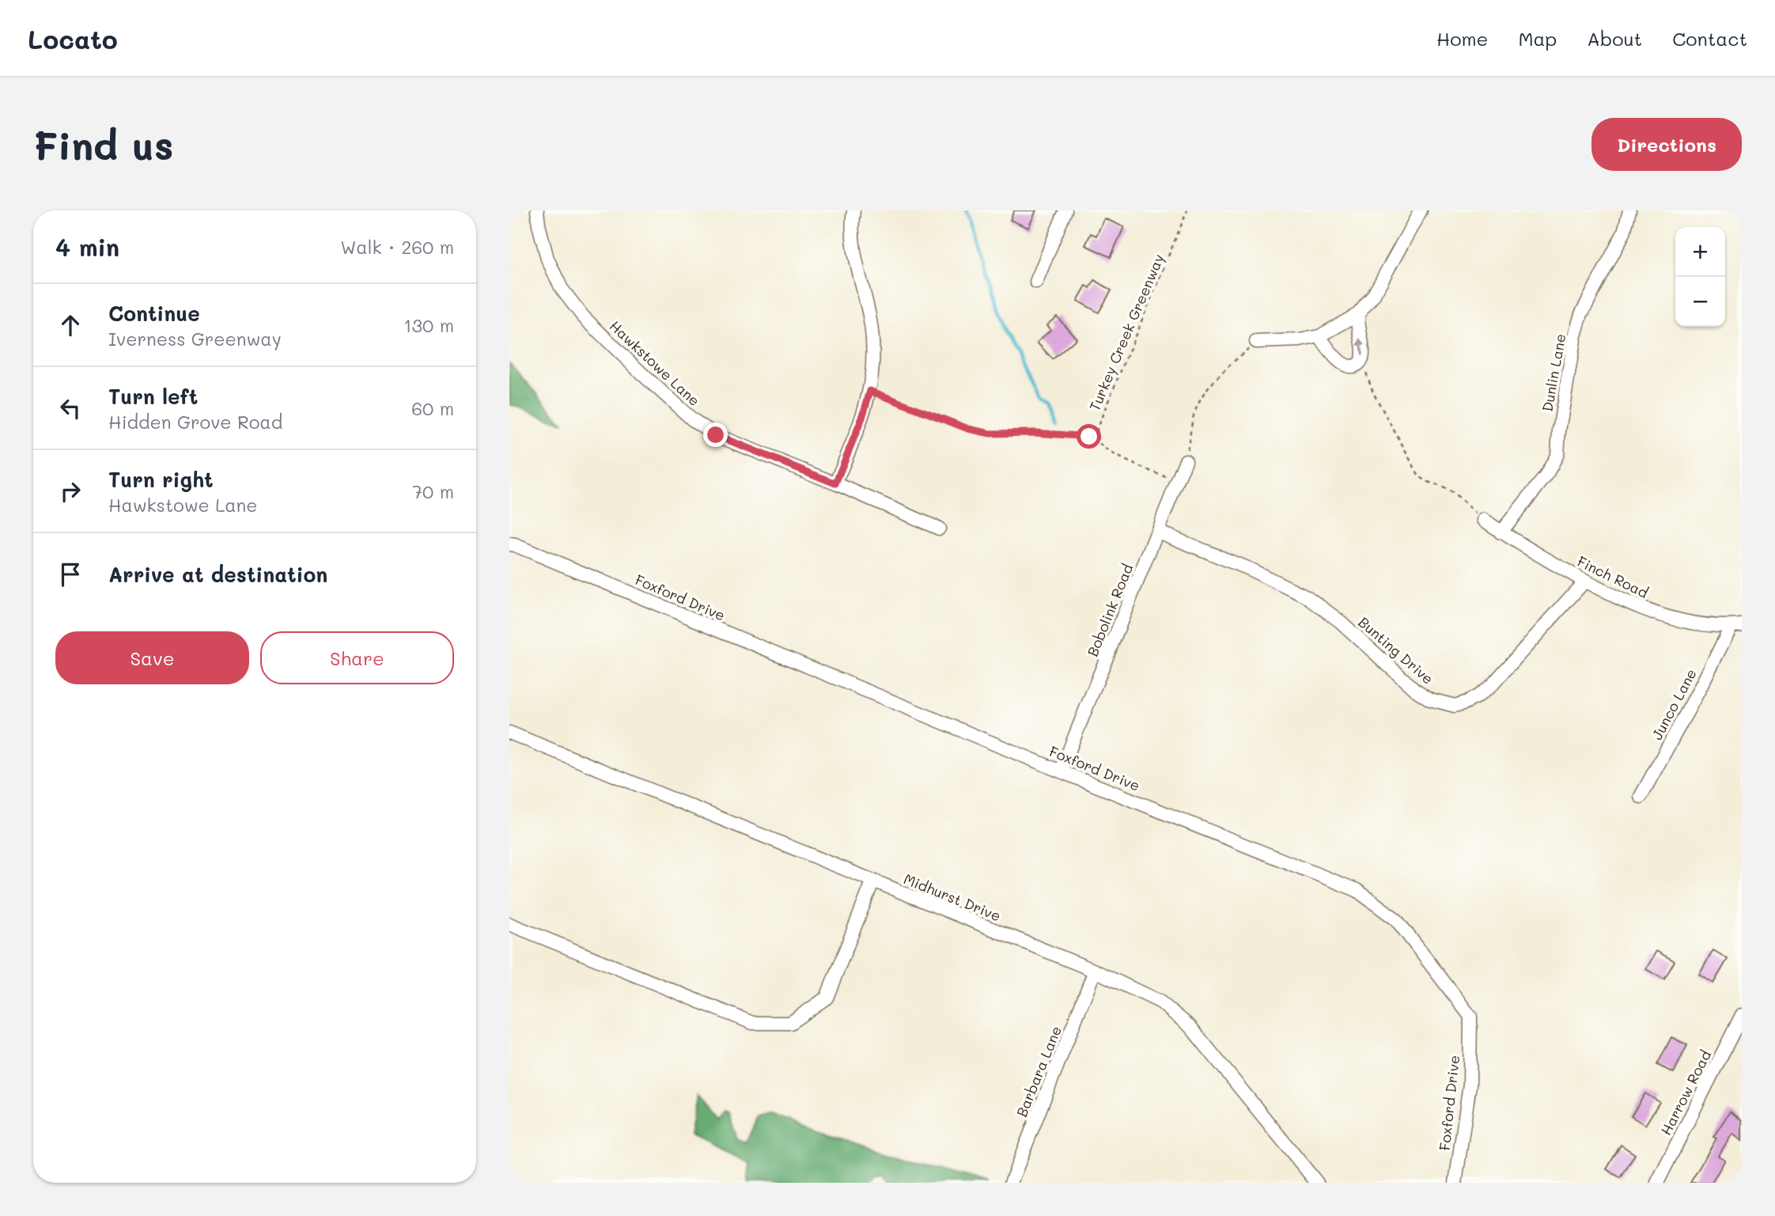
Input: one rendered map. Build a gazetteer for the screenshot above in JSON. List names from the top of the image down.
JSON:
{
  "streets": {
    "street": [
      "Hawkstowe Lane",
      "Dunlin Lane",
      "Finch Road",
      "Foxford Drive",
      "Bobolink Road",
      "Bunting Drive",
      "Junco Lane",
      "Midhurst Drive",
      "Barbara Lane",
      "Harrow Road"
    ],
    "path": ["Turkey Creek Greenway"]
  },
  "crossings": [
    ["Dunlin Lane", "Finch Road"],
    ["Finch Road", "Bunting Drive"],
    ["Finch Road", "Junco Lane"],
    ["Foxford Drive", "Bobolink Road"],
    ["Bobolink Road", "Bunting Drive"],
    ["Midhurst Drive", "Barbara Lane"]
  ],
  "page": {
    "header": "Locato",
    "nav": [
      "Home",
      "Map",
      "About",
      "Contact"
    ],
    "buttons": [
      "Directions",
      ["Save", "Share"]
    ],
    "title": "Find us",
    "heading": ["4 min", "Walk · 260 m"],
    "map_buttons": ["+", "−"],
    "list": [
      ["Continue", "Iverness Greenway", "130 m"],
      ["Turn left", "Hidden Grove Road", "60 m"],
      ["Turn right", "Hawkstowe Lane", "70 m"],
      "Arrive at destination"
    ]
  }
}
